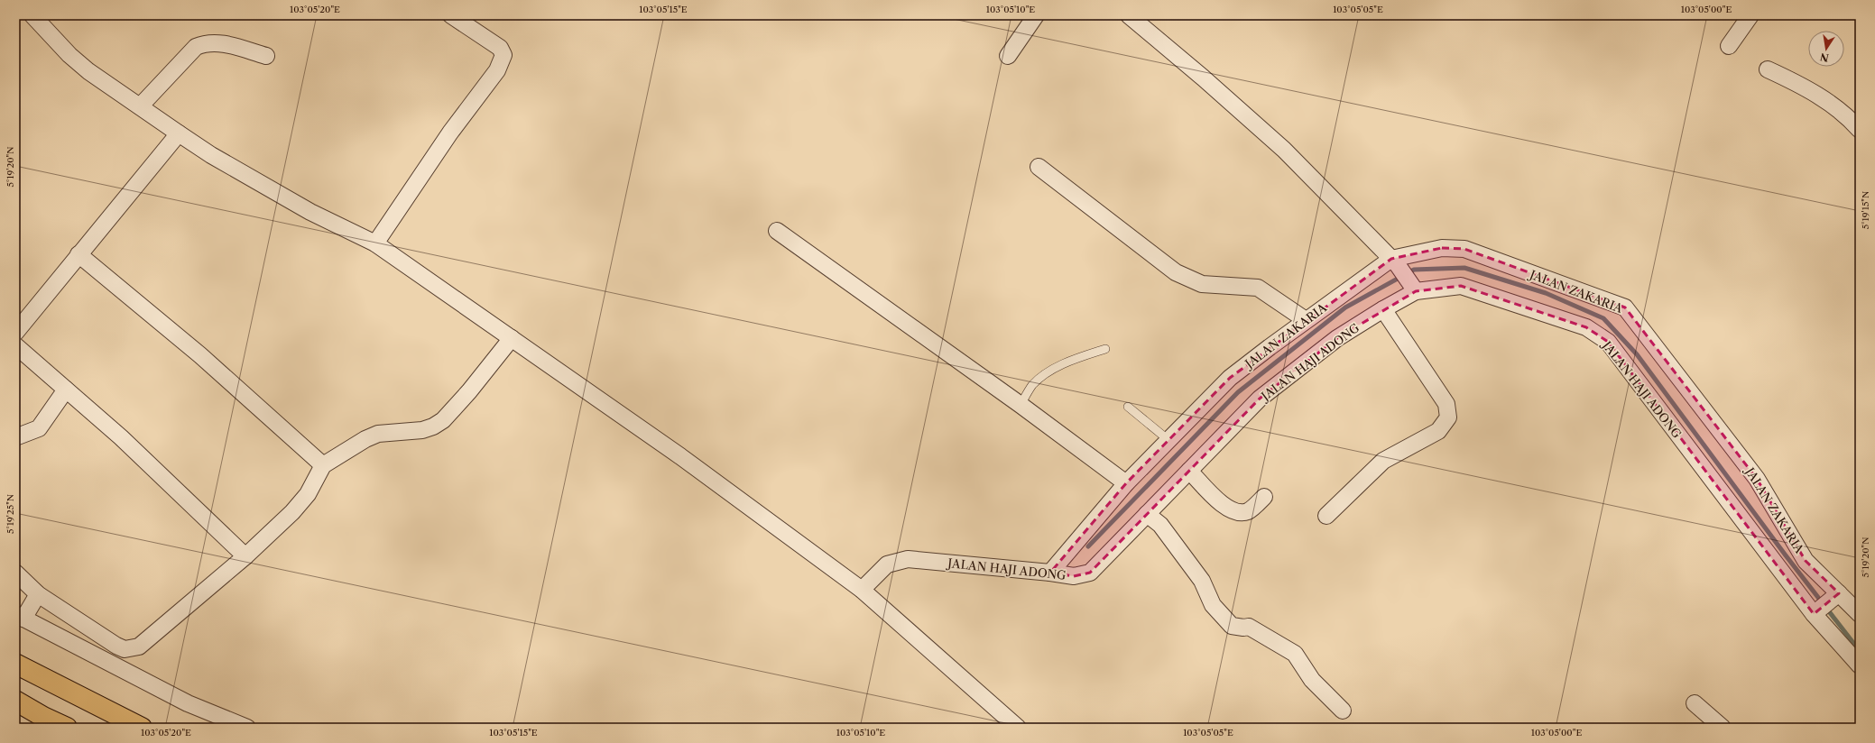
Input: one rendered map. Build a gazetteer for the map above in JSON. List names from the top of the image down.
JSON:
{
  "streets": {
    "street": ["JALAN ZAKARIA", "JALAN HAJI ADONG"]
  },
  "crossings": [
    ["JALAN ZAKARIA", "JALAN HAJI ADONG"]
  ],
  "north": "bottom",
  "coordinates": [
    "103°05'20\"E",
    "103°05'15\"E",
    "103°05'10\"E",
    "103°05'05\"E",
    "103°05'00\"E",
    "5°19'20\"N",
    "5°19'15\"N",
    "5°19'25\"N"
  ]
}
